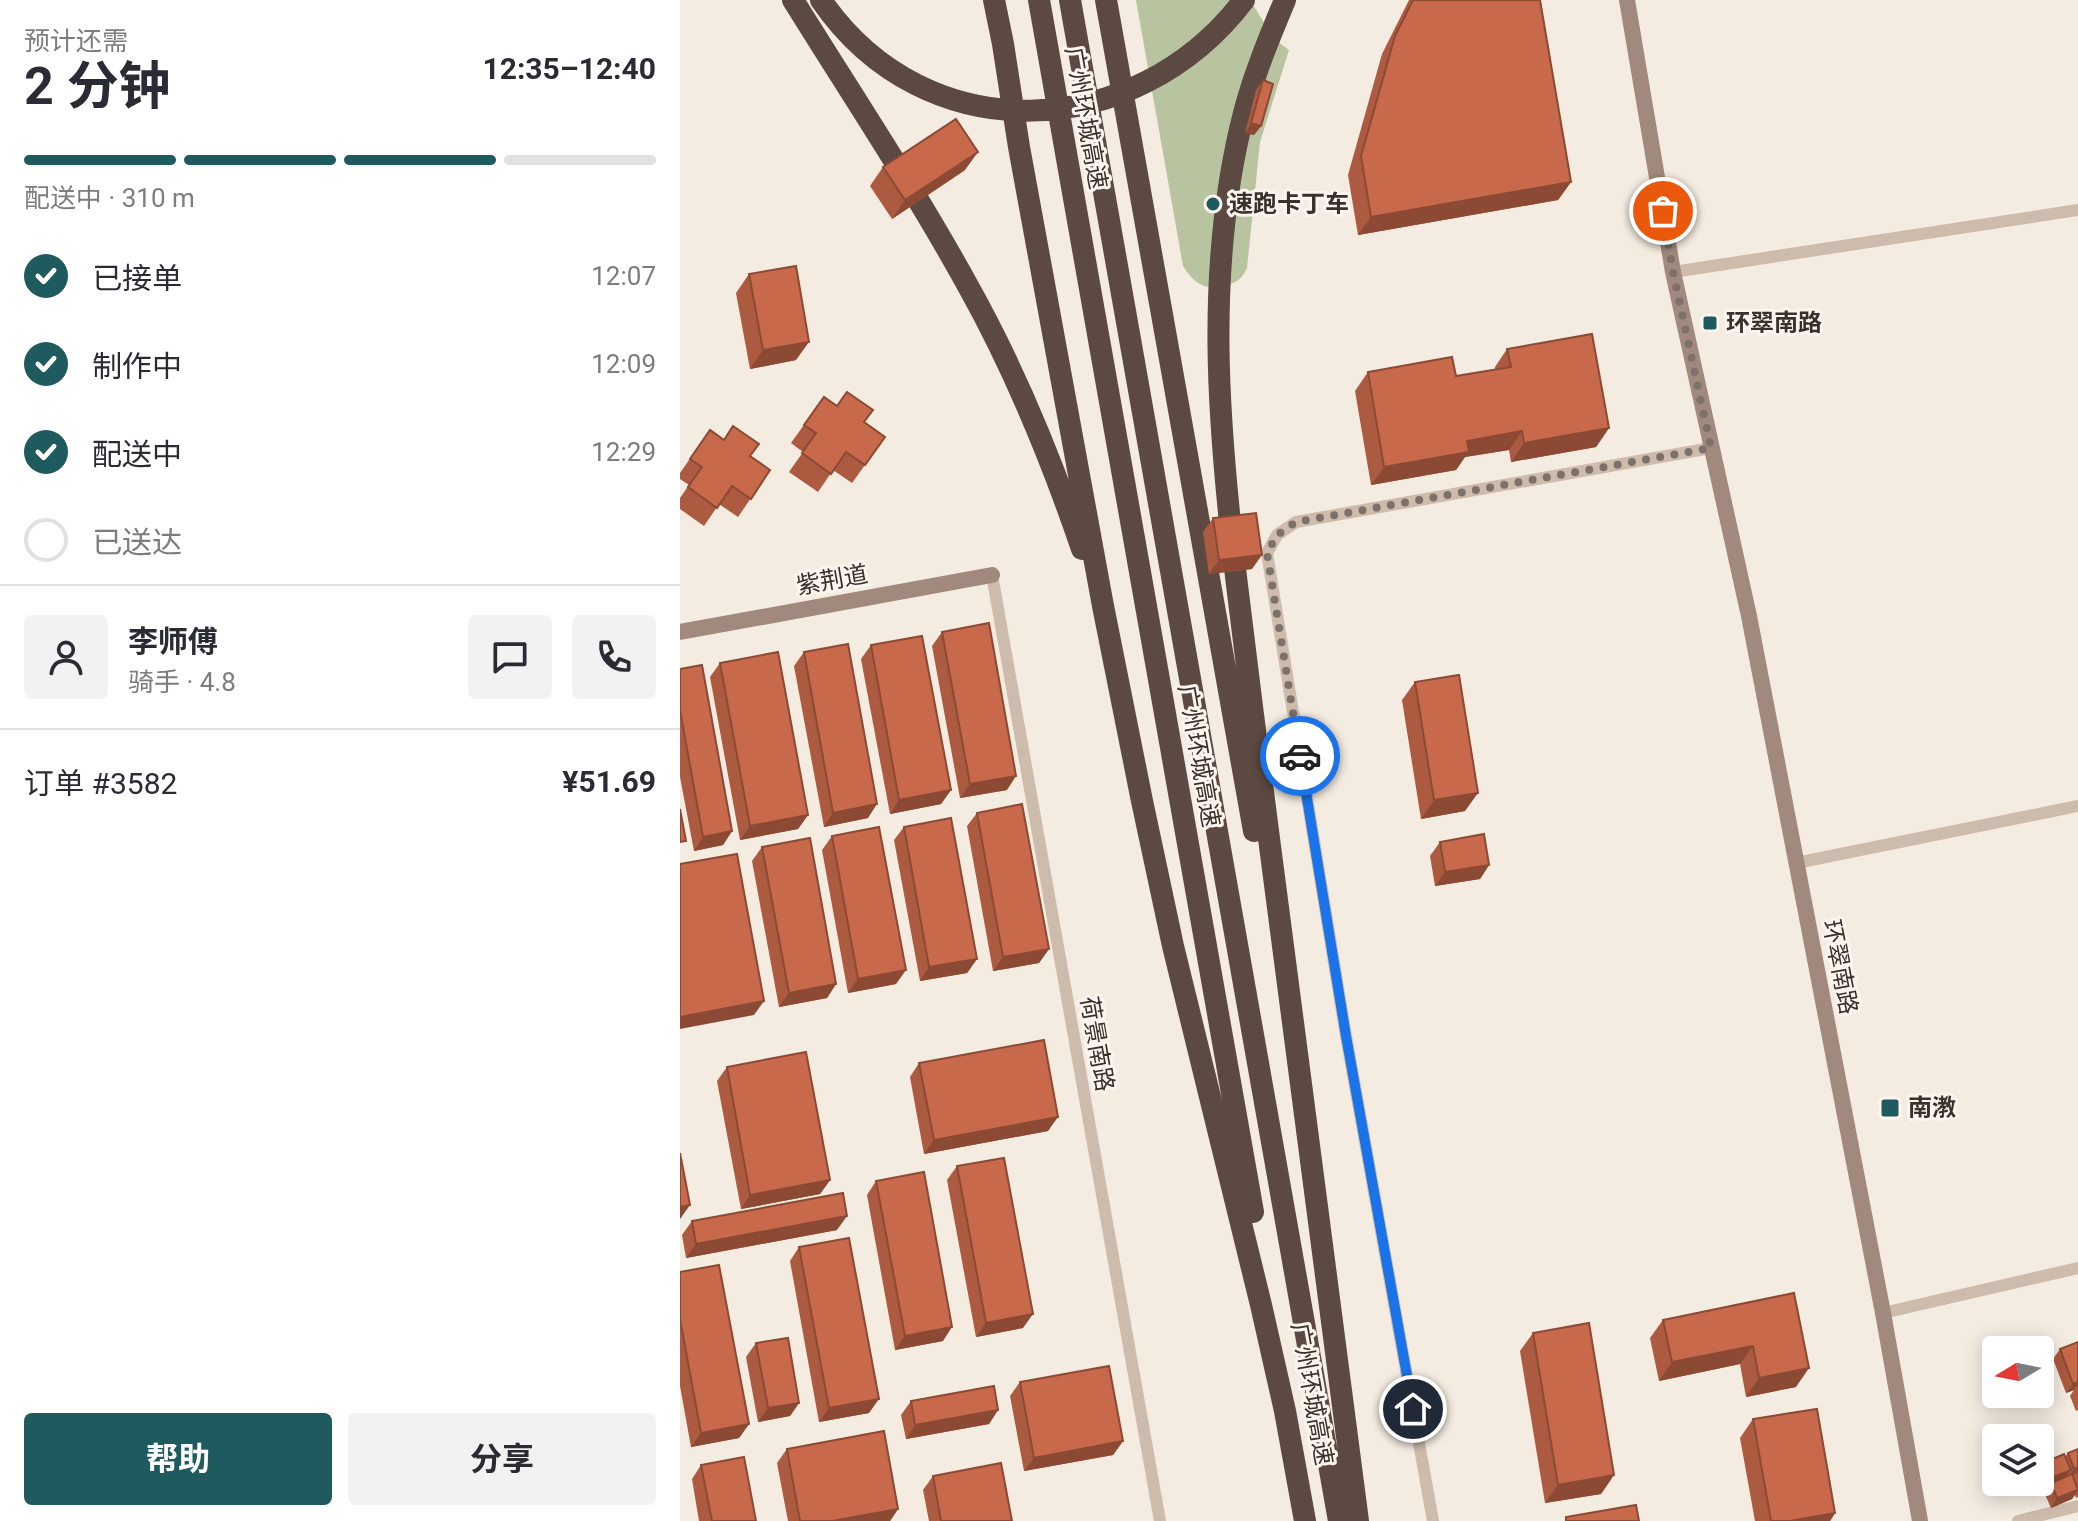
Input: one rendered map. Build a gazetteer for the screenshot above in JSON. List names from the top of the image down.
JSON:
{
  "streets": {
    "highway": ["广州环城高速"],
    "street": ["紫荆道", "环翠南路", "荷景南路"]
  },
  "crossings": [
    ["紫荆道", "荷景南路"]
  ],
  "places": {
    "other": ["速跑卡丁车"],
    "transit": ["环翠南路", "南漖"]
  },
  "north": "left",
  "page": {
    "heading": ["2 分钟", "预计还需", "12:35–12:40"],
    "panel": [
      "李师傅",
      "骑手 · 4.8",
      "订单 #3582",
      "¥51.69"
    ],
    "bar": "配送中 · 310 m",
    "list": [
      ["已接单", "12:07"],
      ["制作中", "12:09"],
      ["配送中", "12:29"],
      "已送达"
    ],
    "buttons": ["帮助", "分享"]
  }
}
